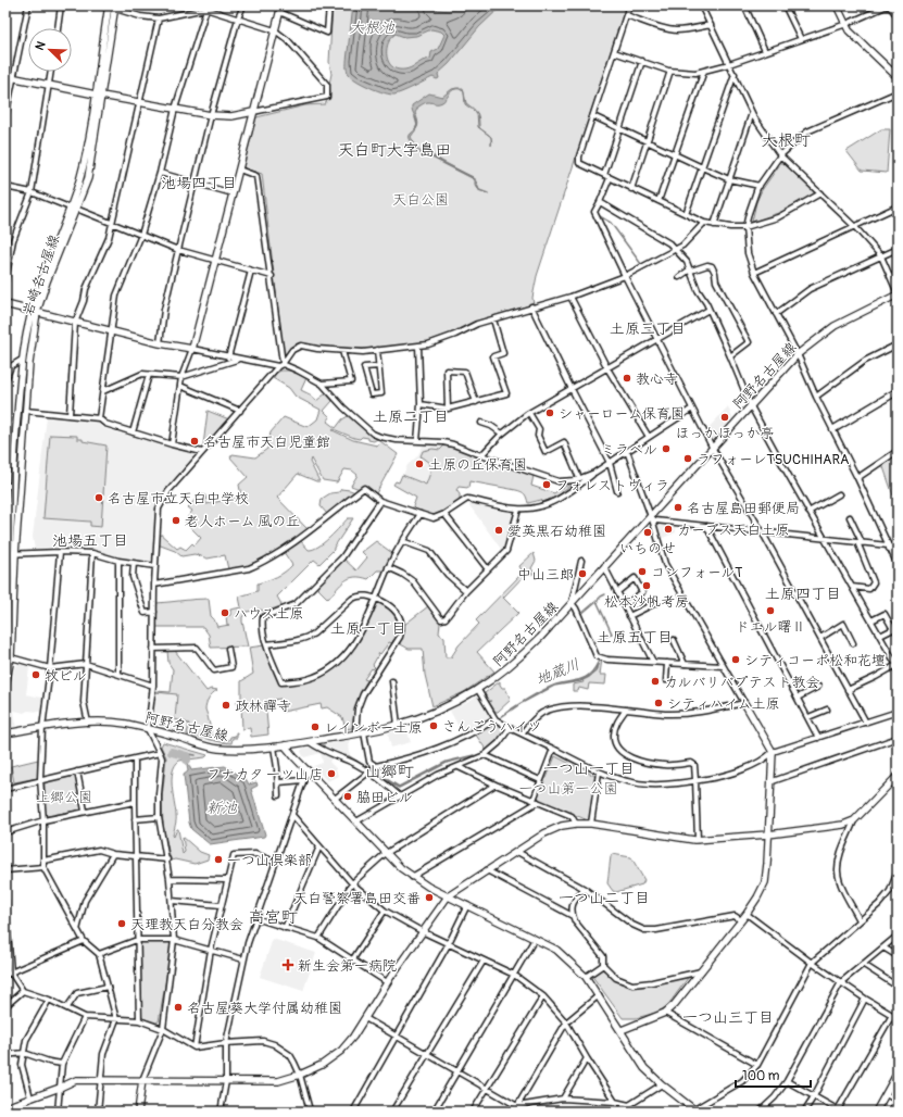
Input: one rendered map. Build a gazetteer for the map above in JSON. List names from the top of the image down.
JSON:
{
  "streets": {
    "street": ["岩崎名古屋線", "阿野名古屋線"]
  },
  "districts": [
    "大根町",
    "天白町大字島田",
    "池場四丁目",
    "土原三丁目",
    "土原二丁目",
    "池場五丁目",
    "土原四丁目",
    "土原一丁目",
    "土原五丁目",
    "一つ山一丁目",
    "山郷町",
    "一つ山二丁目",
    "高宮町",
    "一つ山三丁目"
  ],
  "water": ["大根池", "地蔵川", "新池"],
  "parks": ["天白公園", "一つ山第一公園", "上郷公園"],
  "places": {
    "other": [
      "教心寺",
      "シャーローム保育園",
      "ほっかほっか亭",
      "名古屋市天白児童館",
      "ミラベル",
      "ラフォーレTSUCHIHARA",
      "土原の丘保育園",
      "フォレストヴィラ",
      "名古屋市立天白中学校",
      "名古屋島田郵便局",
      "老人ホーム 風の丘",
      "カーブス天白土原",
      "愛英黒石幼稚園",
      "いちのせ",
      "コンフォールT",
      "中山三郎",
      "松本沙帆考房",
      "ドエル曙Ⅱ",
      "ハウス土原",
      "シティコーポ松和花壇",
      "牧ビル",
      "カルバリバプテスト教会",
      "シティハイム土原",
      "政林禪寺",
      "さんごうハイツ",
      "レインボー土原",
      "フナカタ 一ツ山店",
      "脇田ビル",
      "一つ山倶楽部",
      "天白警察署島田交番",
      "天理教天白分教会",
      "名古屋葵大学付属幼稚園"
    ],
    "health": ["新生会第一病院"]
  },
  "scale_bar": "100 m",
  "north": "top left"
}
